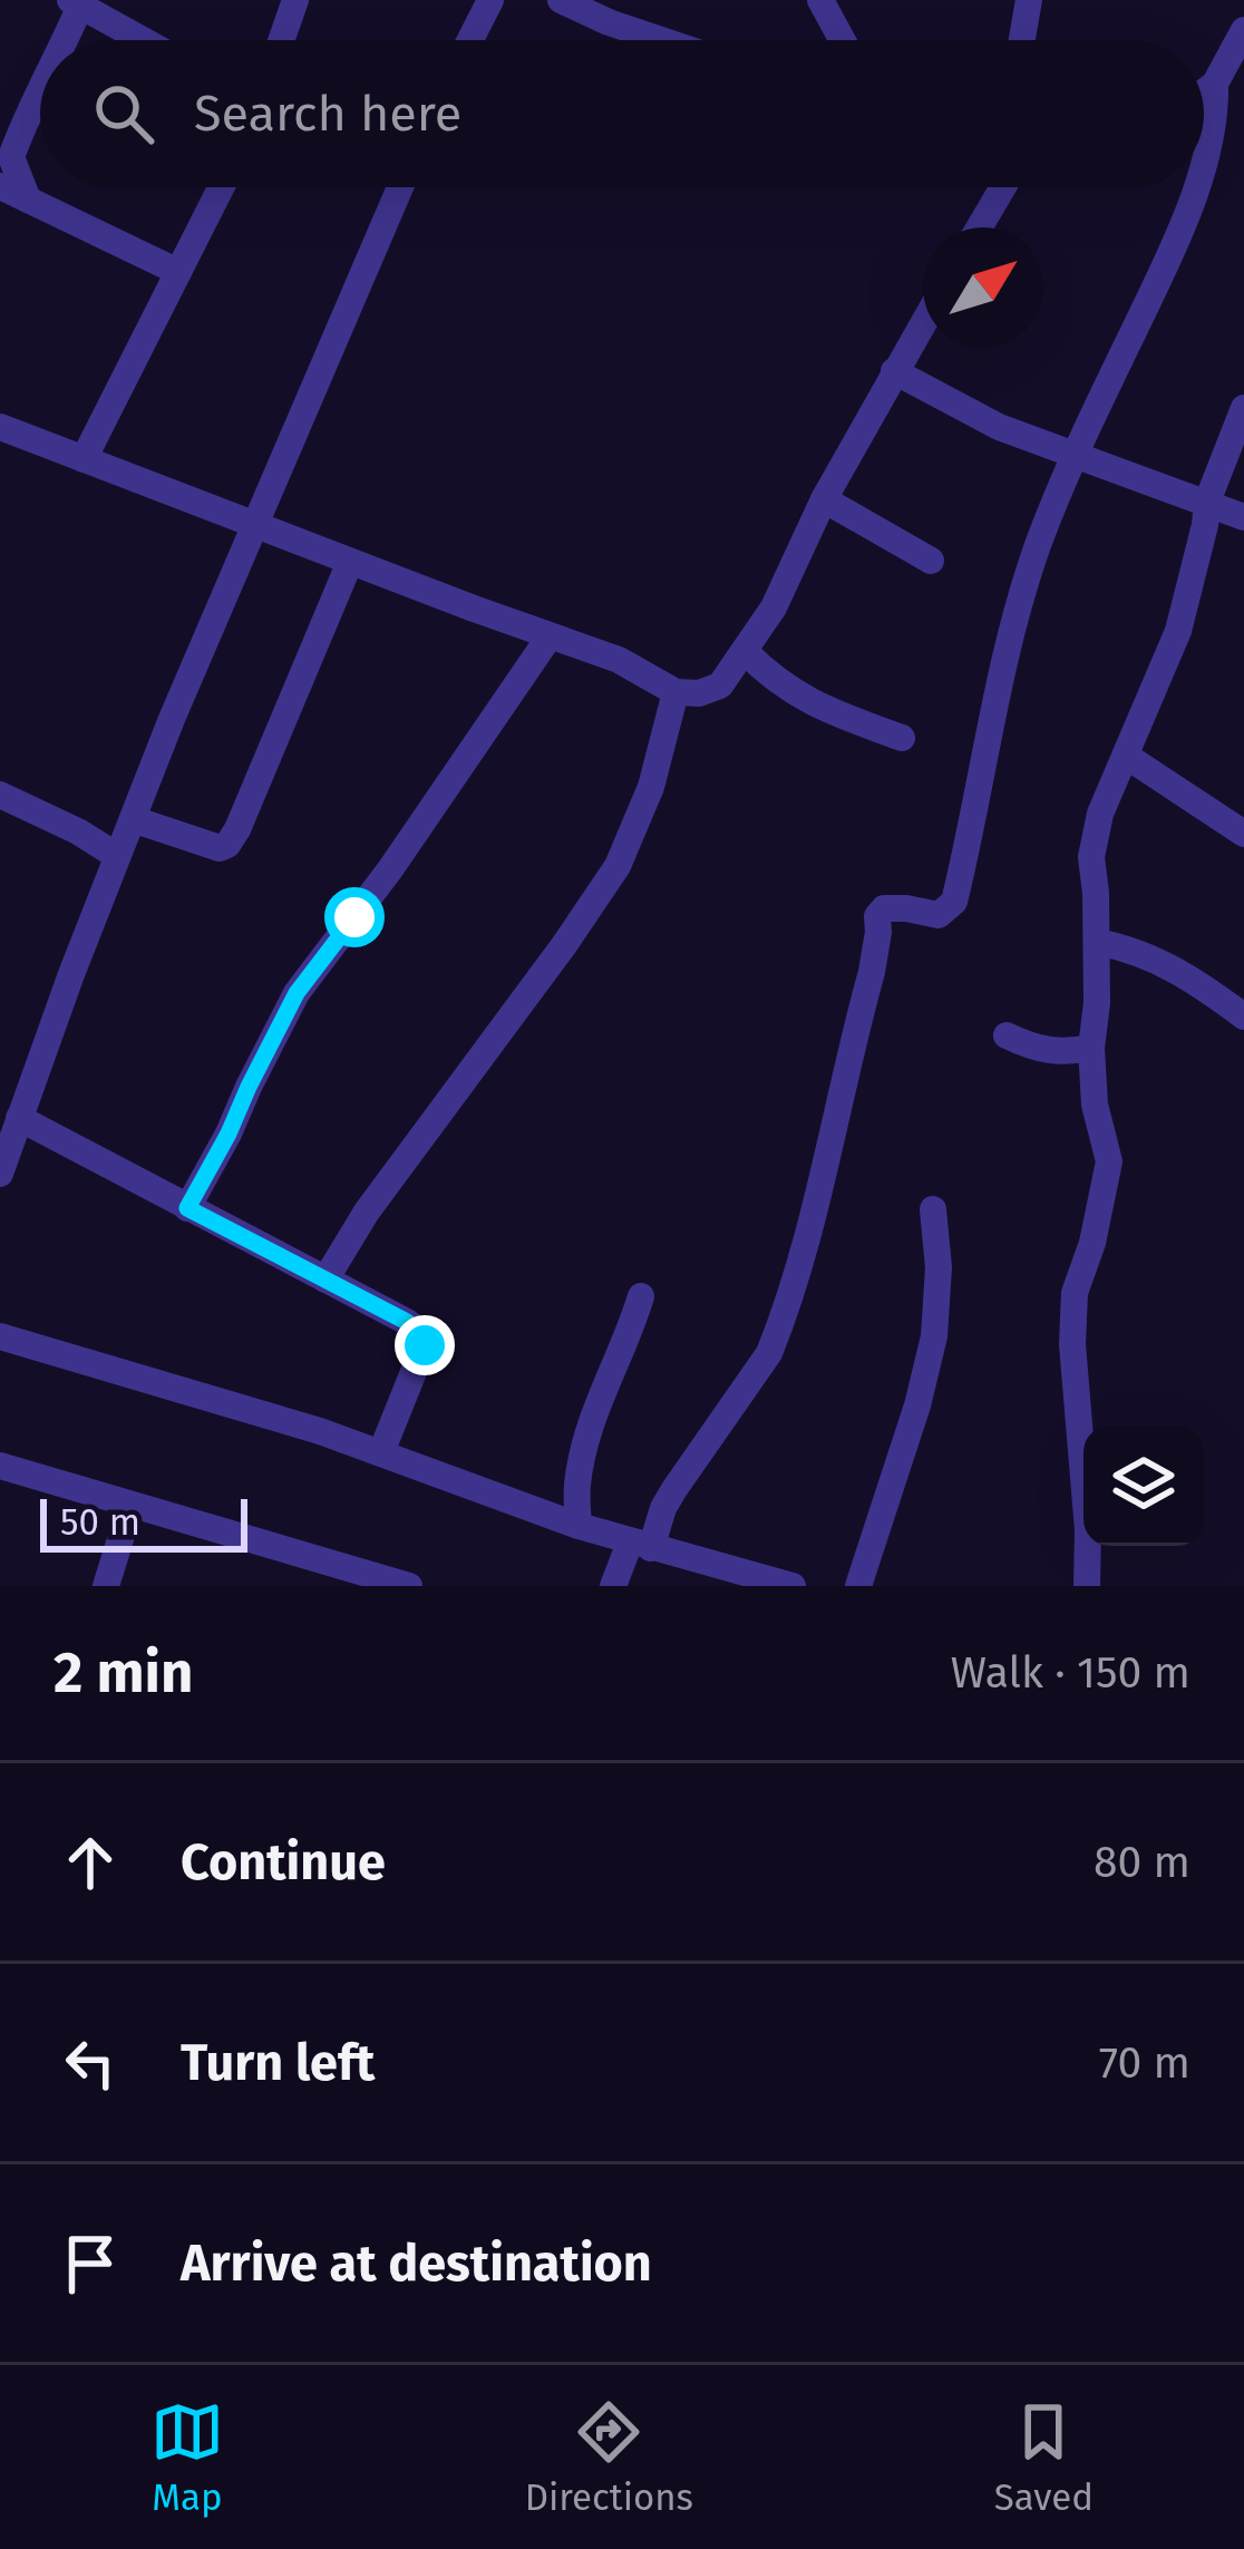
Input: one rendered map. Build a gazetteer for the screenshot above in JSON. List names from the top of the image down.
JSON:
{
  "scale_bar": "50 m",
  "north": "top right",
  "page": {
    "search": "Search here",
    "scale": "50 m",
    "heading": ["2 min", "Walk · 150 m"],
    "list": [
      ["Continue", "80 m"],
      ["Turn left", "70 m"],
      "Arrive at destination"
    ],
    "nav": ["Map", "Directions", "Saved"]
  }
}
